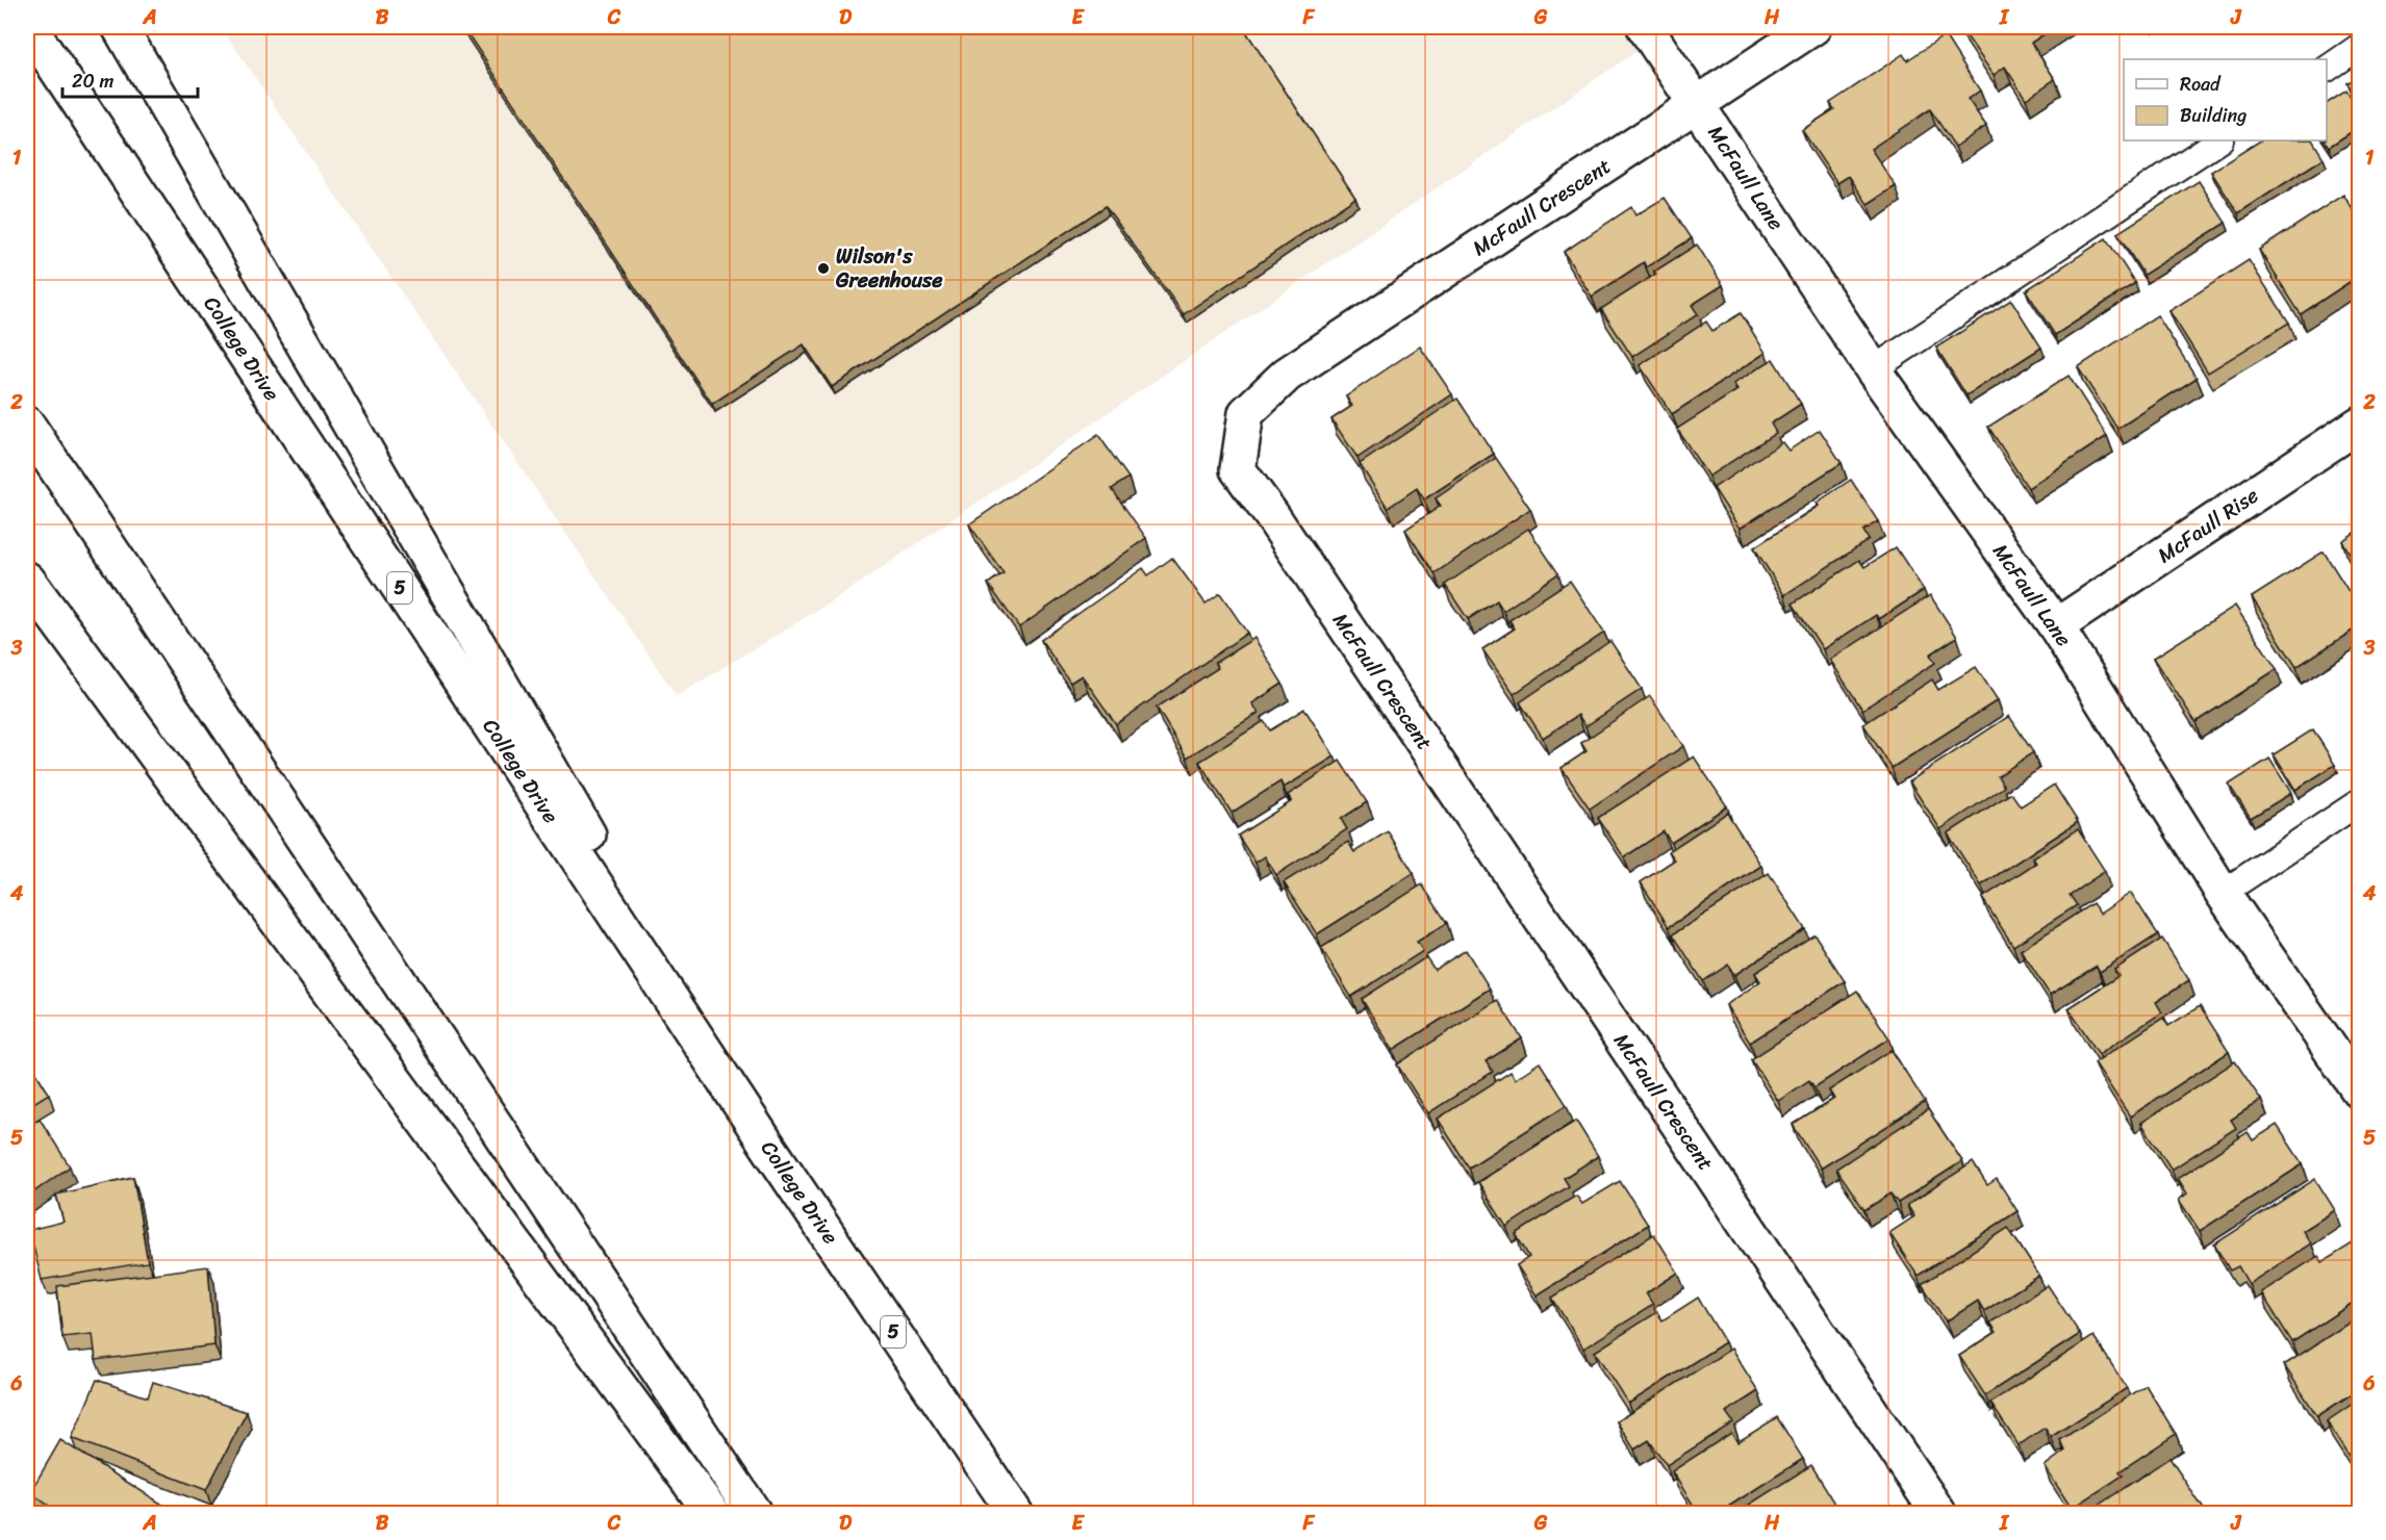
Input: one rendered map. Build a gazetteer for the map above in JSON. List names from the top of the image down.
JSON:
{
  "streets": {
    "main road": [
      "McFaull Lane",
      "McFaull Crescent",
      "College Drive",
      "McFaull Rise",
      "5"
    ]
  },
  "crossings": [
    ["McFaull Lane", "McFaull Crescent"],
    ["McFaull Lane", "McFaull Rise"]
  ],
  "places": ["Wilson's Greenhouse"],
  "legend": ["Road", "Building"],
  "scale_bar": "20 m",
  "grid": {
    "columns": [
      "A",
      "B",
      "C",
      "D",
      "E",
      "F",
      "G",
      "H",
      "I",
      "J"
    ],
    "rows": [
      "1",
      "2",
      "3",
      "4",
      "5",
      "6"
    ]
  }
}
